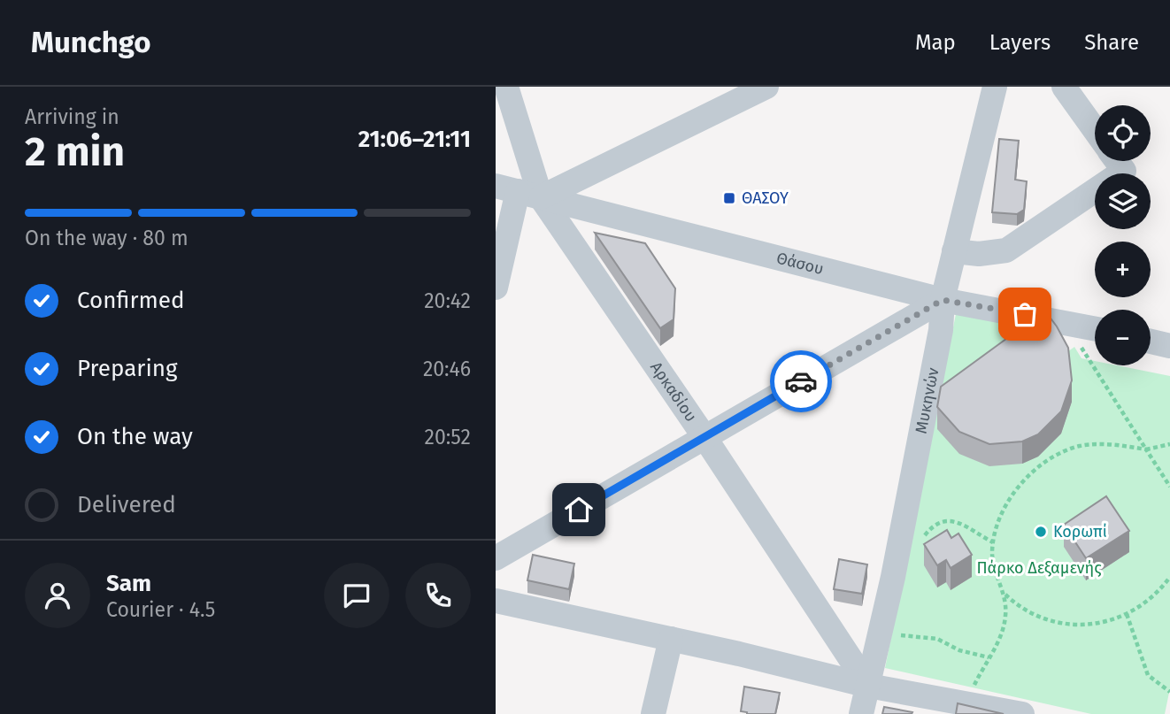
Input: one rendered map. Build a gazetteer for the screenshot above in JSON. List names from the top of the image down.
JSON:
{
  "streets": {
    "street": ["Θάσου", "Αρκαδίου", "Μυκηνών"]
  },
  "crossings": [
    ["Θάσου", "Αρκαδίου"],
    ["Θάσου", "Μυκηνών"],
    ["Αρκαδίου", "Μυκηνών"]
  ],
  "parks": ["Πάρκο Δεξαμενής"],
  "places": {
    "transit": ["ΘΑΣΟΥ"],
    "other": ["Κορωπί"]
  },
  "page": {
    "header": "Munchgo",
    "nav": ["Map", "Layers", "Share"],
    "heading": ["2 min", "Arriving in", "21:06–21:11"],
    "panel": ["Sam", "Courier · 4.5"],
    "map_buttons": ["+", "−"],
    "bar": "On the way · 80 m",
    "list": [
      ["Confirmed", "20:42"],
      ["Preparing", "20:46"],
      ["On the way", "20:52"],
      "Delivered"
    ]
  }
}
